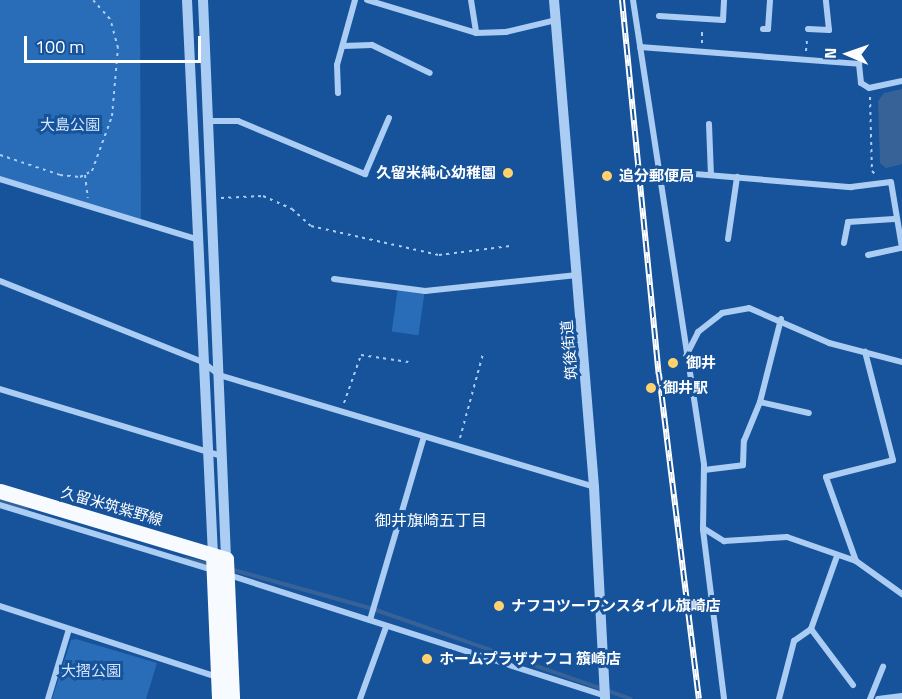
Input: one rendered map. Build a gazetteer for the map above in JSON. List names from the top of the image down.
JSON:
{
  "streets": {
    "main road": ["久留米筑紫野線"],
    "street": ["筑後街道"]
  },
  "districts": ["御井旗崎五丁目"],
  "parks": ["大島公園", "大摺公園"],
  "places": [
    "久留米純心幼稚園",
    "追分郵便局",
    "御井",
    "御井駅",
    "ナフコツーワンスタイル旗崎店",
    "ホームプラザナフコ 籏崎店"
  ],
  "scale_bar": "100 m",
  "north": "left"
}
